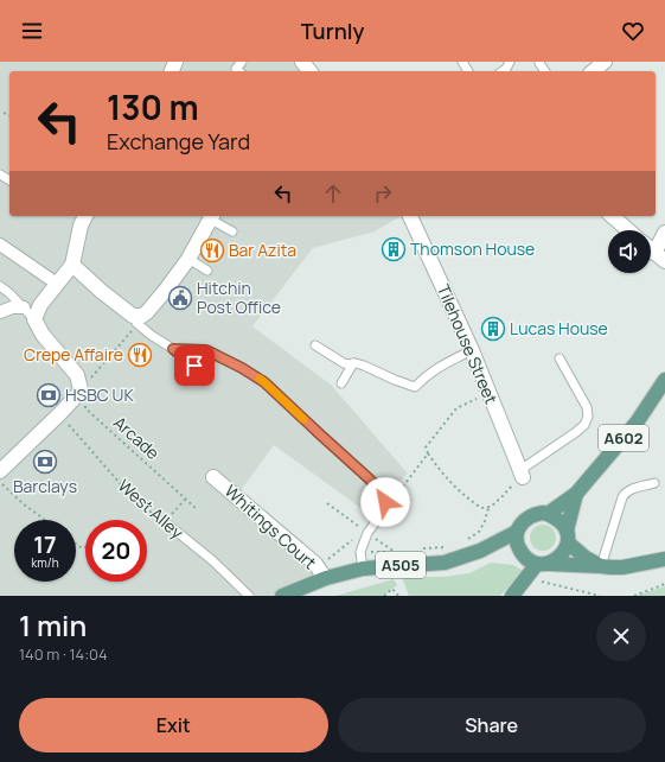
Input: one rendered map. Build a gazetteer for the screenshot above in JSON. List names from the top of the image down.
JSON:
{
  "streets": {
    "main road": ["A602", "A505"],
    "street": ["Tilehouse Street", "Whitings Court"],
    "lane": ["West Alley"],
    "path": ["Arcade"]
  },
  "crossings": [
    ["A602", "A505"],
    ["Whitings Court", "A505"]
  ],
  "places": {
    "building": ["Thomson House", "Lucas House"],
    "restaurant": ["Bar Azita", "Crepe Affaire"],
    "public building": ["Hitchin Post Office"],
    "bank": ["HSBC UK", "Barclays"]
  },
  "page": {
    "header": "Turnly",
    "turn": ["130 m", "Exchange Yard"],
    "speed": "17 km/h",
    "limit": "20",
    "heading": ["1 min", "140 m · 14:04"],
    "buttons": ["Exit", "Share"]
  }
}
